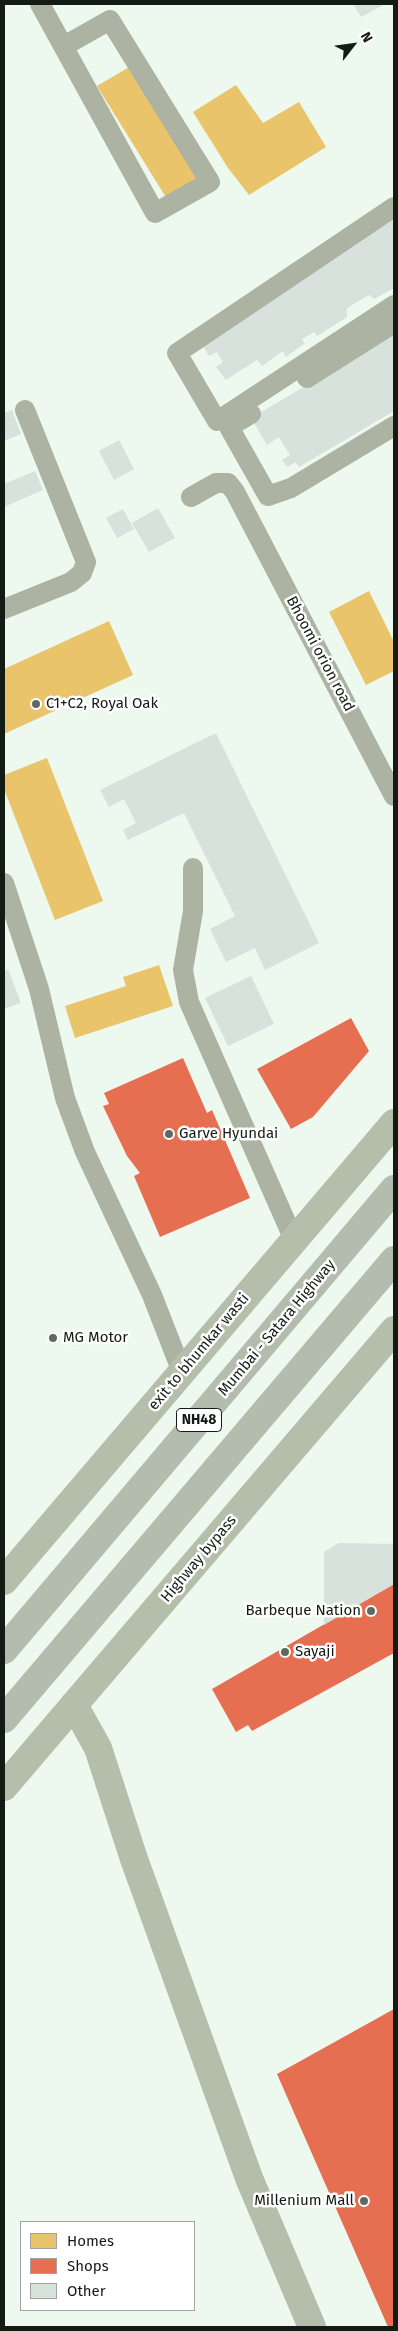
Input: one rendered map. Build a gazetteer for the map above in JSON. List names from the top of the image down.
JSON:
{
  "streets": {
    "highway": ["Mumbai - Satara Highway", "NH48"],
    "main road": ["exit to bhumkar wasti", "Highway bypass"],
    "street": ["Bhoomi orion road"]
  },
  "places": [
    "C1+C2, Royal Oak",
    "Garve Hyundai",
    "MG Motor",
    "Barbeque Nation",
    "Sayaji",
    "Millenium Mall"
  ],
  "legend": ["Homes", "Shops", "Other"],
  "north": "top right"
}
